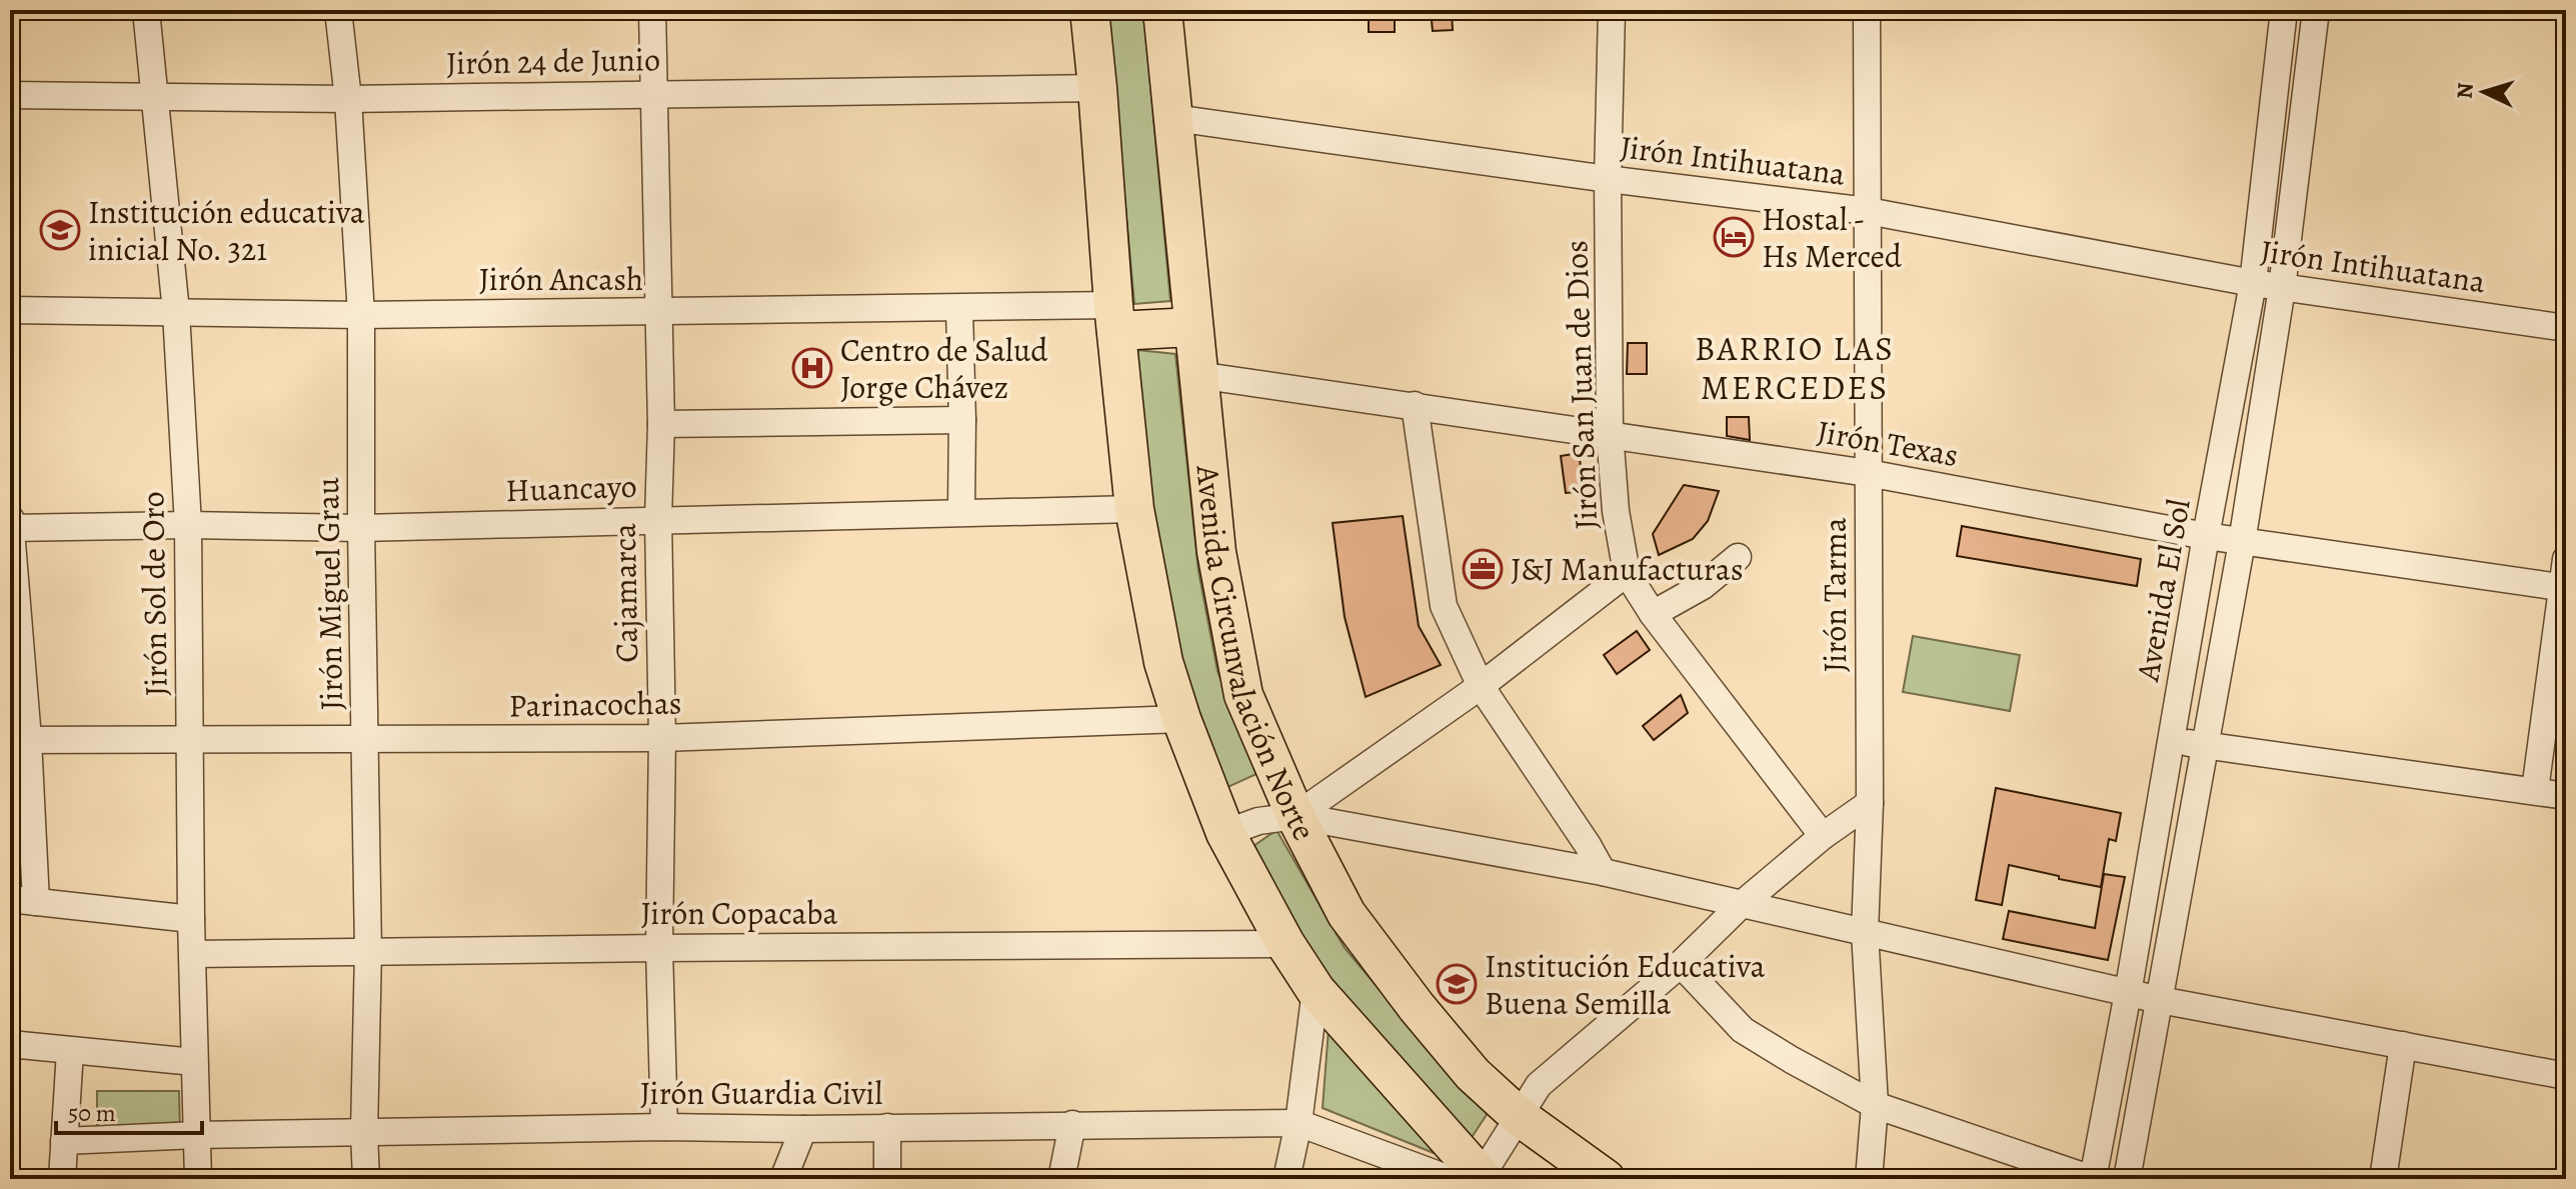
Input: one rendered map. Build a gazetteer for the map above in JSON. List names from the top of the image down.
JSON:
{
  "streets": {
    "highway": ["Avenida Circunvalación Norte"],
    "street": [
      "Jirón 24 de Junio",
      "Jirón Intihuatana",
      "Jirón Ancash",
      "Jirón San Juan de Dios",
      "Jirón Texas",
      "Huancayo",
      "Avenida El Sol",
      "Cajamarca",
      "Jirón Sol de Oro",
      "Jirón Miguel Grau",
      "Jirón Tarma",
      "Parinacochas",
      "Jirón Copacaba",
      "Jirón Guardia Civil"
    ]
  },
  "crossings": [
    ["Jirón 24 de Junio", "Cajamarca"],
    ["Jirón 24 de Junio", "Jirón Sol de Oro"],
    ["Jirón 24 de Junio", "Jirón Miguel Grau"],
    ["Jirón Intihuatana", "Jirón San Juan de Dios"],
    ["Jirón Intihuatana", "Avenida El Sol"],
    ["Jirón Intihuatana", "Jirón Tarma"],
    ["Jirón Intihuatana", "Avenida Circunvalación Norte"],
    ["Jirón Ancash", "Cajamarca"],
    ["Jirón Ancash", "Jirón Sol de Oro"],
    ["Jirón Ancash", "Jirón Miguel Grau"],
    ["Jirón San Juan de Dios", "Jirón Texas"],
    ["Jirón Texas", "Avenida El Sol"],
    ["Jirón Texas", "Jirón Tarma"],
    ["Jirón Texas", "Avenida Circunvalación Norte"],
    ["Huancayo", "Cajamarca"],
    ["Huancayo", "Jirón Sol de Oro"],
    ["Huancayo", "Jirón Miguel Grau"],
    ["Cajamarca", "Parinacochas"],
    ["Cajamarca", "Jirón Copacaba"],
    ["Cajamarca", "Jirón Guardia Civil"],
    ["Jirón Sol de Oro", "Parinacochas"],
    ["Jirón Sol de Oro", "Jirón Copacaba"],
    ["Jirón Sol de Oro", "Jirón Guardia Civil"],
    ["Jirón Miguel Grau", "Parinacochas"],
    ["Jirón Miguel Grau", "Jirón Copacaba"],
    ["Jirón Miguel Grau", "Jirón Guardia Civil"]
  ],
  "districts": ["BARRIO LAS MERCEDES"],
  "places": {
    "school or university": ["Institución educativa inicial No. 321", "Institución Educativa Buena Semilla"],
    "hotel": ["Hostal - Hs Merced"],
    "hospital": ["Centro de Salud Jorge Chávez"],
    "office": ["J&J Manufacturas"]
  },
  "scale_bar": "50 m",
  "north": "left"
}
